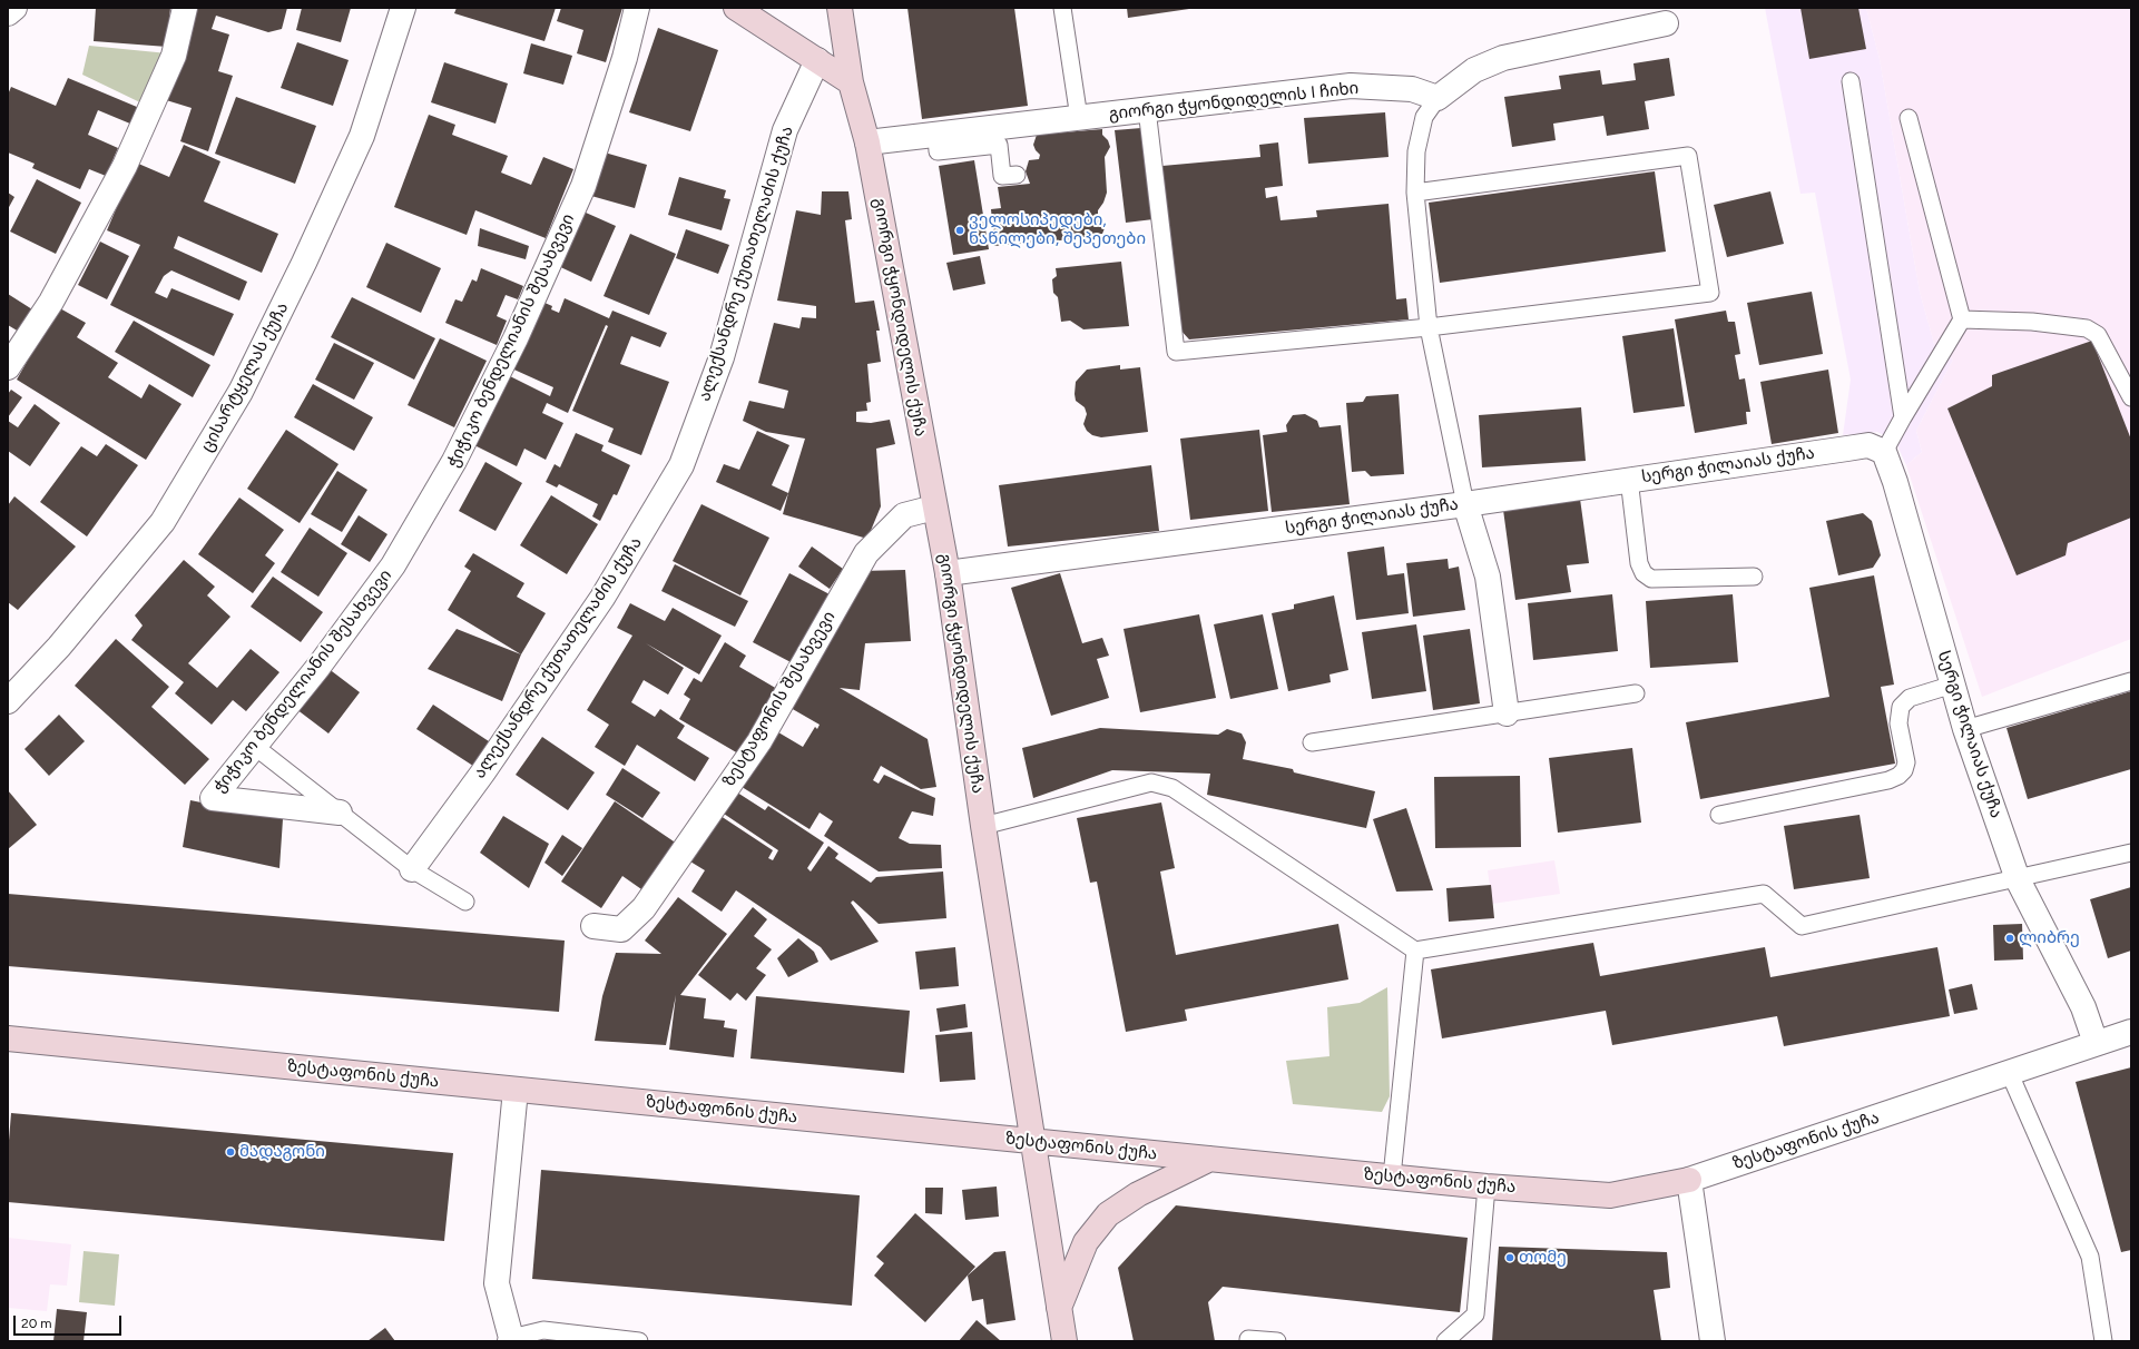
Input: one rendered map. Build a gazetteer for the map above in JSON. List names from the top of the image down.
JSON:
{
  "streets": {
    "street": [
      "გიორგი ჭყონდიდელის I ჩიხი",
      "ალექსანდრე ქუთათელაძის ქუჩა",
      "გიორგი ჭყონდიდელის ქუჩა",
      "ჭიჭიკო ბენდელიანის შესახვევი",
      "ცისარტყელას ქუჩა",
      "სერგი ჭილაიას ქუჩა",
      "ზესტაფონის შესახვევი",
      "ზესტაფონის ქუჩა"
    ]
  },
  "crossings": [
    ["გიორგი ჭყონდიდელის I ჩიხი", "გიორგი ჭყონდიდელის ქუჩა"],
    ["გიორგი ჭყონდიდელის ქუჩა", "სერგი ჭილაიას ქუჩა"],
    ["გიორგი ჭყონდიდელის ქუჩა", "ზესტაფონის შესახვევი"],
    ["გიორგი ჭყონდიდელის ქუჩა", "ზესტაფონის ქუჩა"],
    ["სერგი ჭილაიას ქუჩა", "ზესტაფონის ქუჩა"]
  ],
  "places": [
    "ველოსიპედები, ნაწილები, შეპეთები",
    "ლიბრე",
    "მადაგონი",
    "თომე"
  ],
  "scale_bar": "20 m"
}
